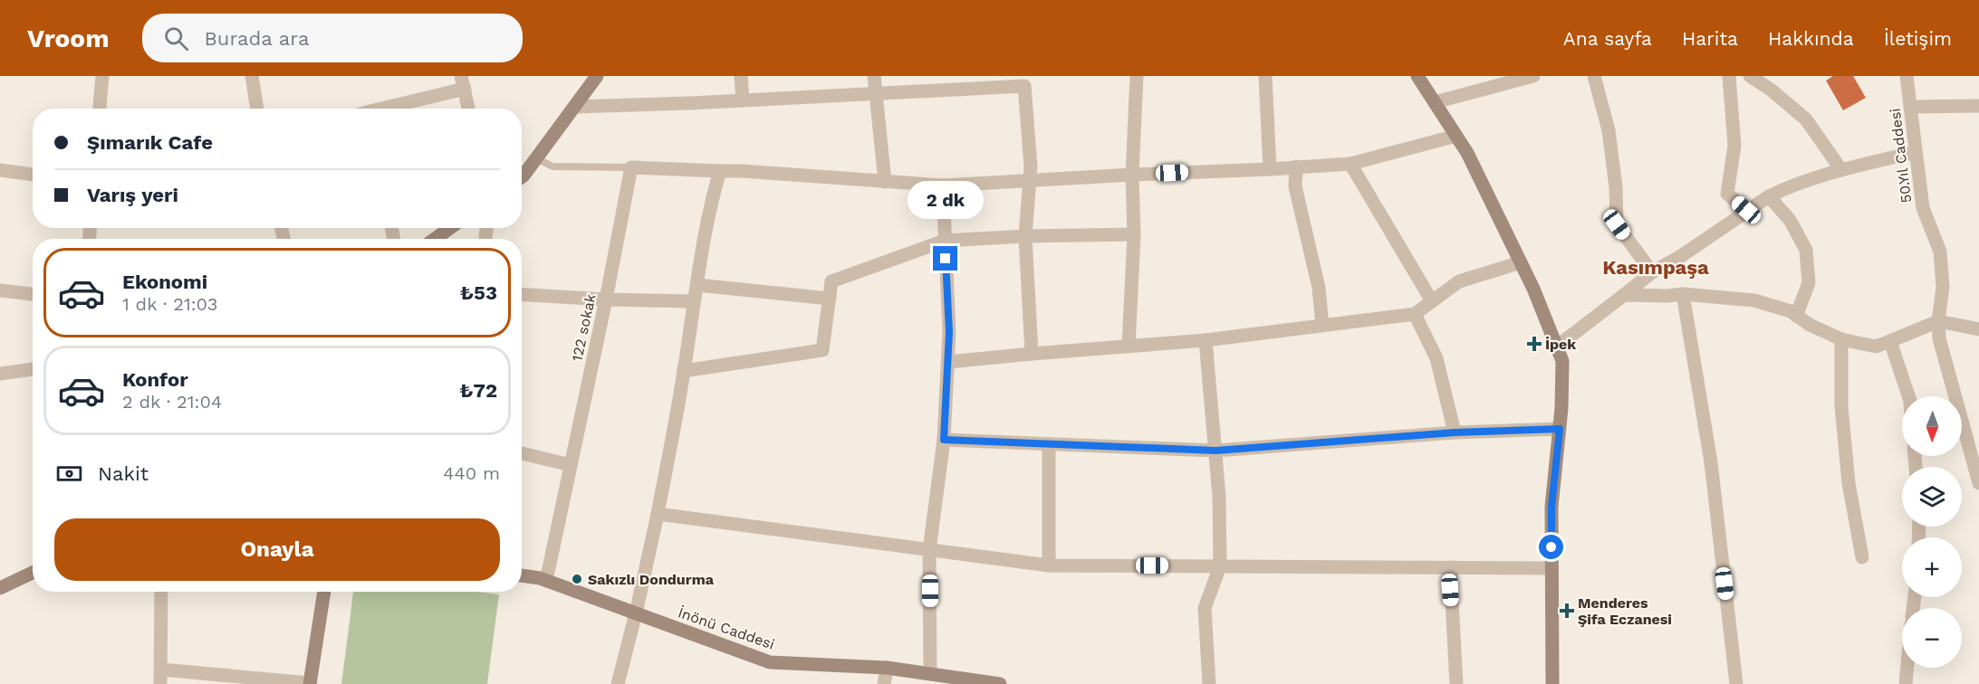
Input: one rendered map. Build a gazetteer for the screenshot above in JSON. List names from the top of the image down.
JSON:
{
  "streets": {
    "main road": ["İnönü Caddesi"],
    "street": ["50.Yıl Caddesi", "122 sokak"]
  },
  "crossings": [
    ["122 sokak", "İnönü Caddesi"]
  ],
  "districts": ["Kasımpaşa"],
  "places": {
    "health": ["İpek", "Menderes Şifa Eczanesi"],
    "other": ["Sakızlı Dondurma"]
  },
  "north": "bottom",
  "page": {
    "header": "Vroom",
    "search": "Burada ara",
    "nav": [
      "Ana sayfa",
      "Harita",
      "Hakkında",
      "İletişim"
    ],
    "banner": ["Şımarık Cafe", "Varış yeri"],
    "bubble": "2 dk",
    "list": [
      {
        "name": "Ekonomi",
        "note": "1 dk · 21:03",
        "value": "₺53"
      },
      {
        "name": "Konfor",
        "note": "2 dk · 21:04",
        "value": "₺72"
      }
    ],
    "map_buttons": ["+", "−"],
    "pay": ["Nakit", "440 m"],
    "buttons": "Onayla"
  }
}
